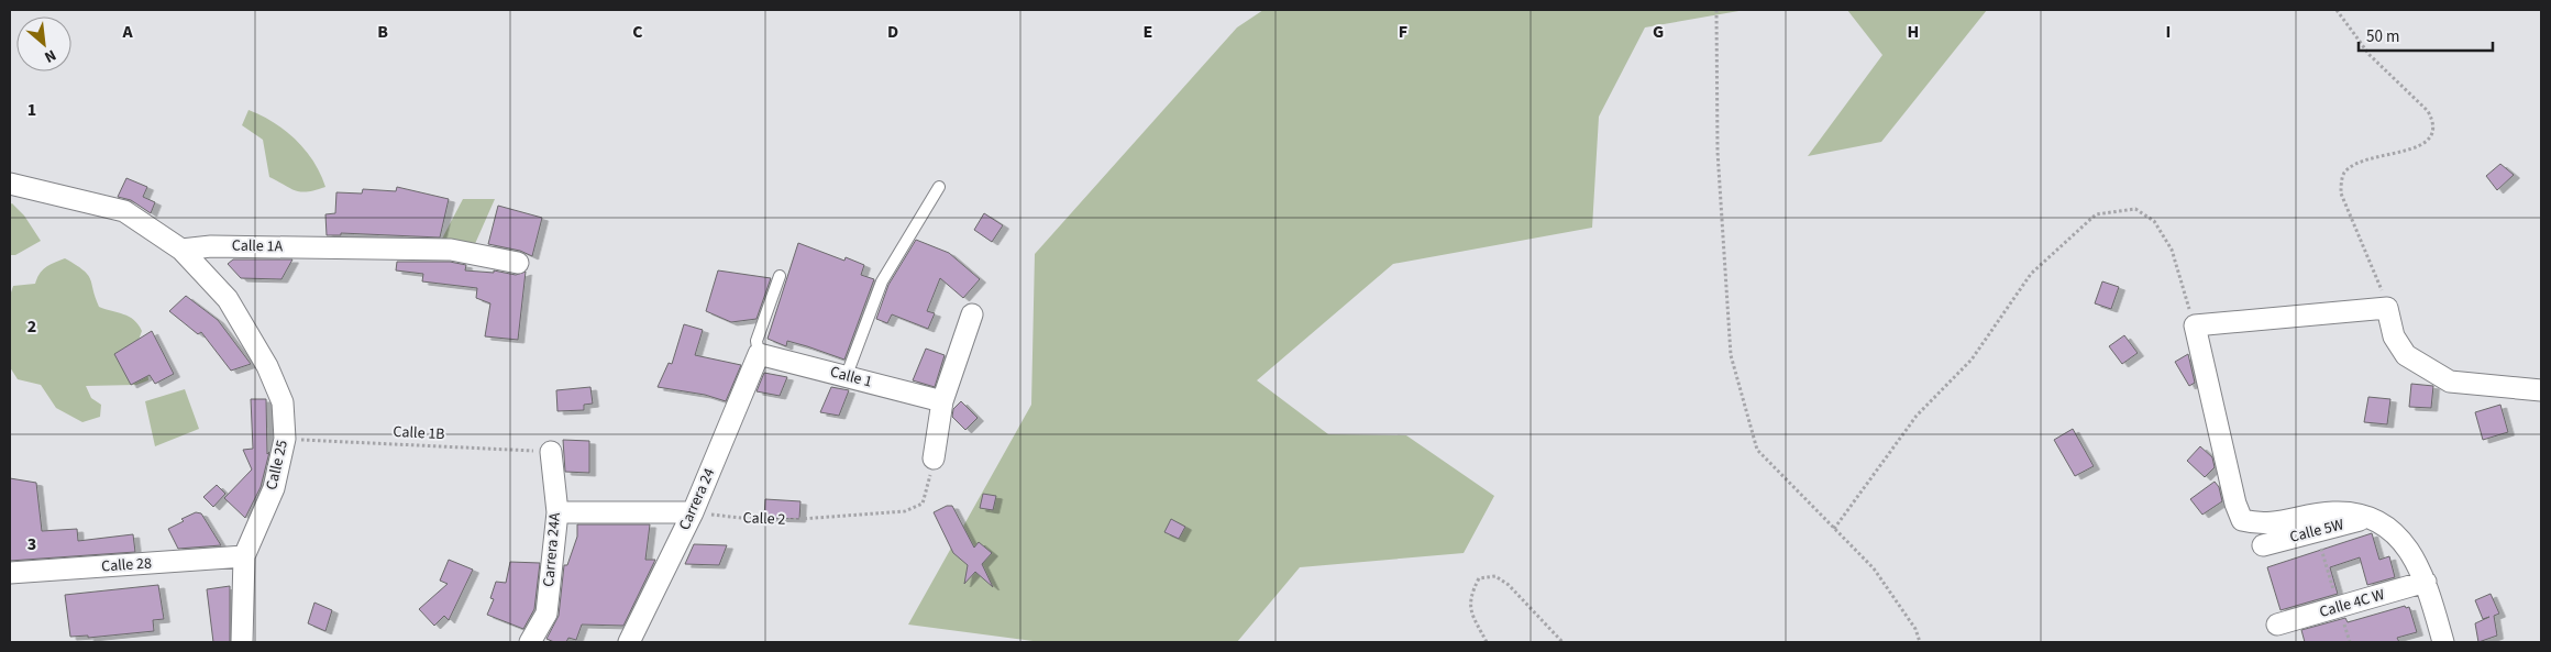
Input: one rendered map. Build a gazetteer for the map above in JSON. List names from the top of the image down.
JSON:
{
  "streets": {
    "street": [
      "Calle 1A",
      "Calle 1",
      "Calle 25",
      "Carrera 24",
      "Calle 5W",
      "Carrera 24A",
      "Calle 28",
      "Calle 4C W"
    ],
    "path": ["Calle 1B", "Calle 2"]
  },
  "crossings": [
    ["Calle 1A", "Calle 25"],
    ["Calle 1", "Carrera 24"],
    ["Calle 1B", "Calle 25"],
    ["Calle 1B", "Carrera 24A"],
    ["Calle 25", "Calle 28"],
    ["Carrera 24", "Calle 2"]
  ],
  "scale_bar": "50 m",
  "north": "bottom right",
  "grid": {
    "columns": [
      "A",
      "B",
      "C",
      "D",
      "E",
      "F",
      "G",
      "H",
      "I"
    ],
    "rows": ["1", "2", "3"]
  }
}
